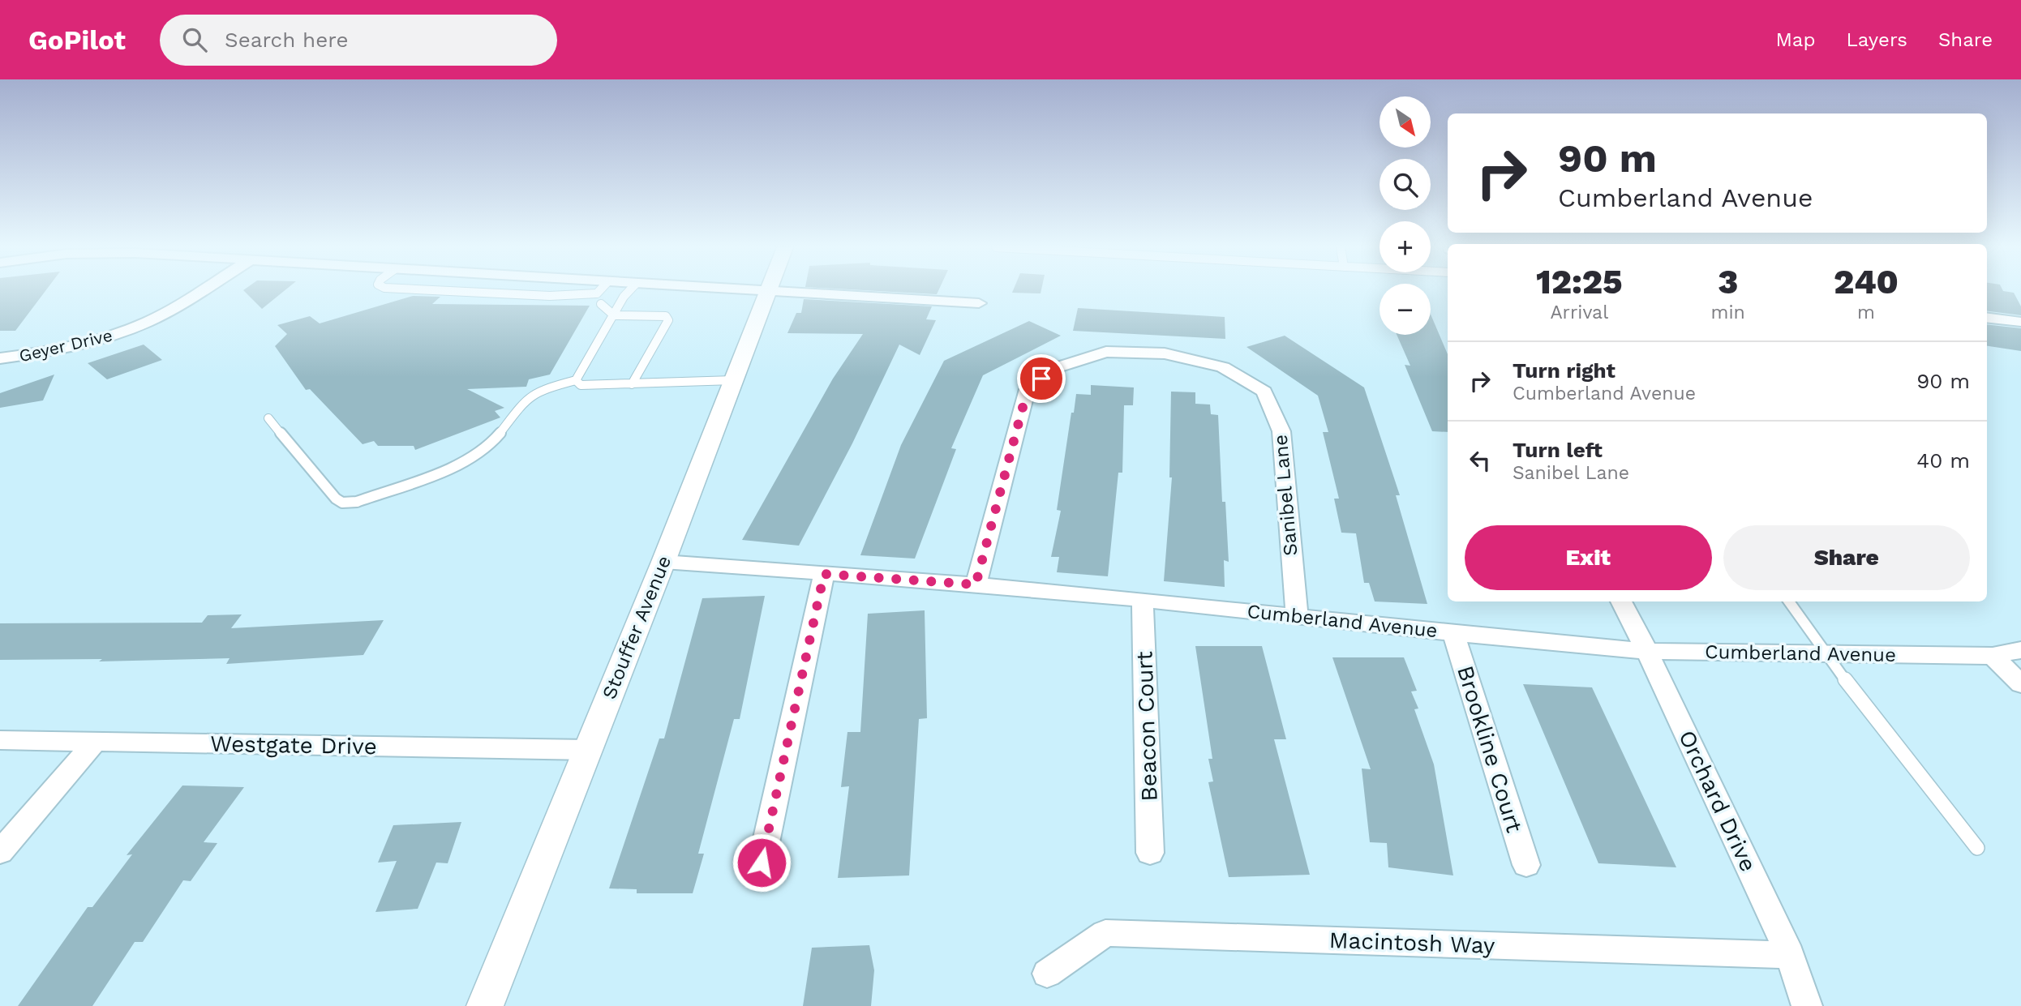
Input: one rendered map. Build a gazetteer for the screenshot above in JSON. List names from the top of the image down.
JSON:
{
  "streets": {
    "street": [
      "Geyer Drive",
      "Sanibel Lane",
      "Cumberland Avenue",
      "Stouffer Avenue",
      "Beacon Court",
      "Westgate Drive",
      "Brookline Court",
      "Orchard Drive",
      "Macintosh Way"
    ]
  },
  "crossings": [
    ["Sanibel Lane", "Cumberland Avenue"],
    ["Cumberland Avenue", "Stouffer Avenue"],
    ["Cumberland Avenue", "Beacon Court"],
    ["Cumberland Avenue", "Brookline Court"],
    ["Cumberland Avenue", "Orchard Drive"],
    ["Stouffer Avenue", "Westgate Drive"],
    ["Orchard Drive", "Macintosh Way"]
  ],
  "north": "bottom right",
  "page": {
    "header": "GoPilot",
    "search": "Search here",
    "nav": ["Map", "Layers", "Share"],
    "map_buttons": ["+", "−"],
    "turn": ["90 m", "Cumberland Avenue"],
    "eta": [
      "12:25",
      "Arrival",
      "3",
      "min",
      "240",
      "m"
    ],
    "list": [
      {
        "name": "Turn right",
        "note": "Cumberland Avenue",
        "value": "90 m"
      },
      {
        "name": "Turn left",
        "note": "Sanibel Lane",
        "value": "40 m"
      }
    ],
    "buttons": ["Exit", "Share"]
  }
}
